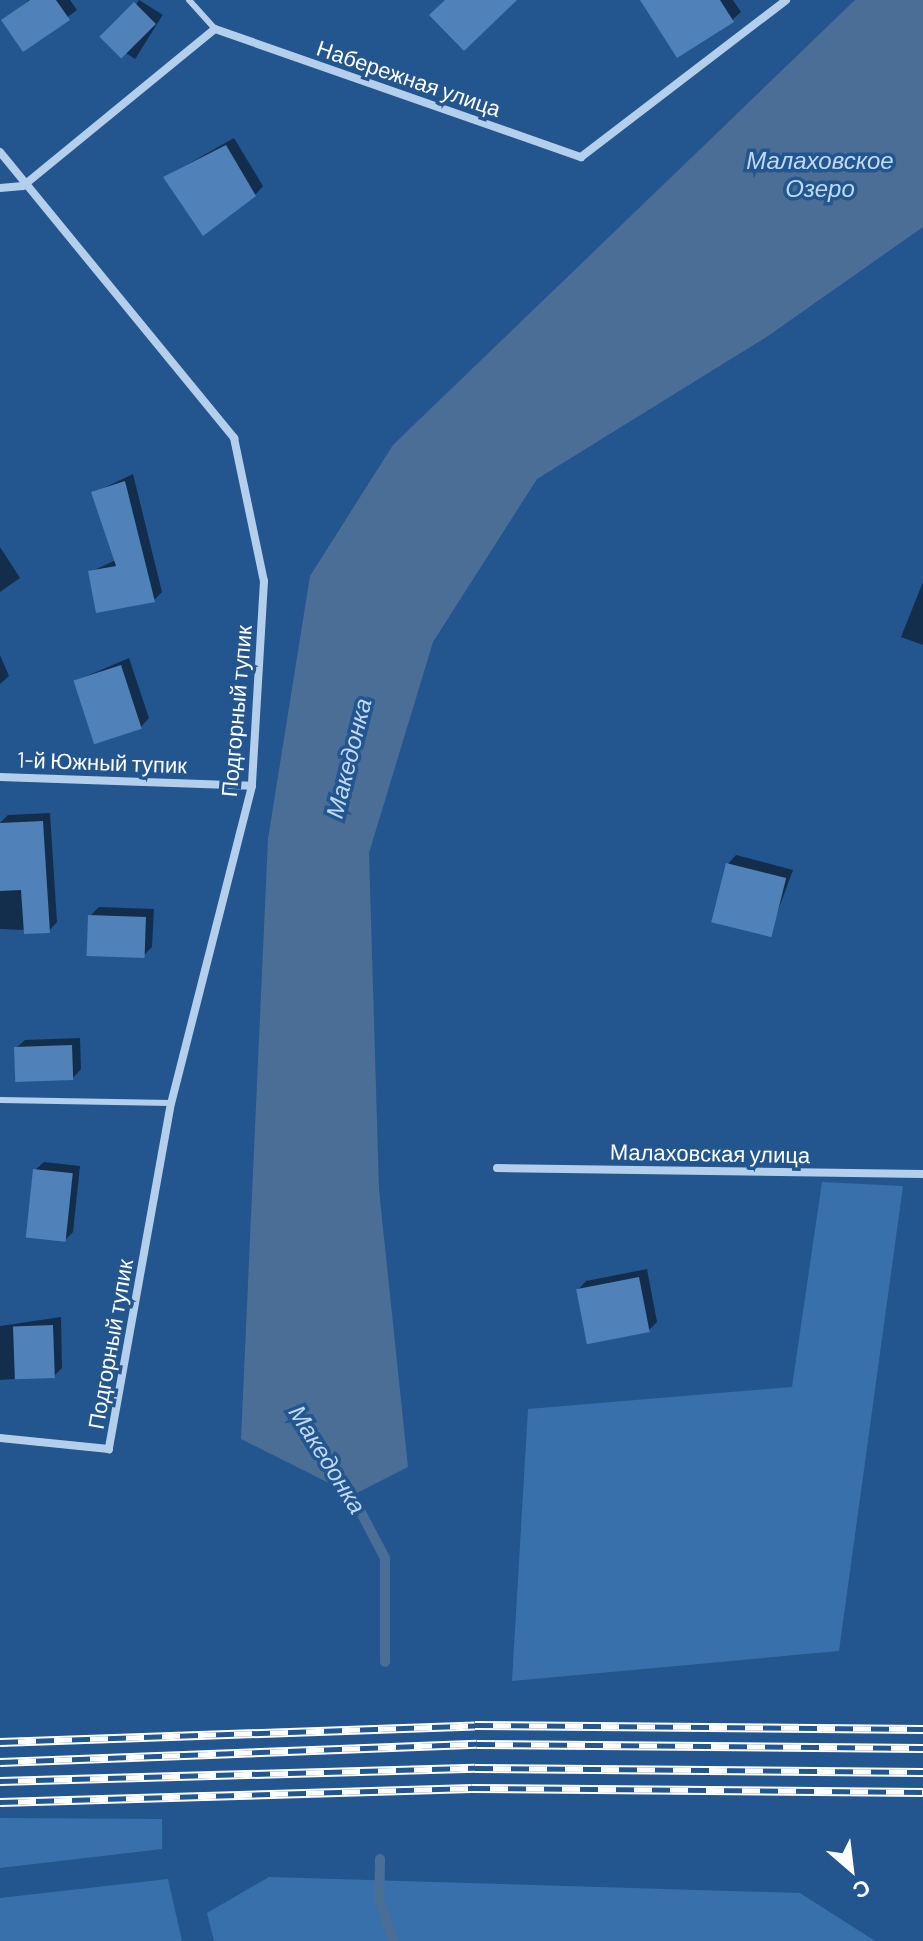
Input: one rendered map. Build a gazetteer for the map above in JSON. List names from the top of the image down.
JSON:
{
  "streets": {
    "street": [
      "Набережная улица",
      "Подгорный тупик",
      "1-й Южный тупик",
      "Малаховская улица"
    ]
  },
  "crossings": [
    ["Подгорный тупик", "1-й Южный тупик"]
  ],
  "water": ["Малаховское Озеро", "Македонка"],
  "north": "bottom right"
}
